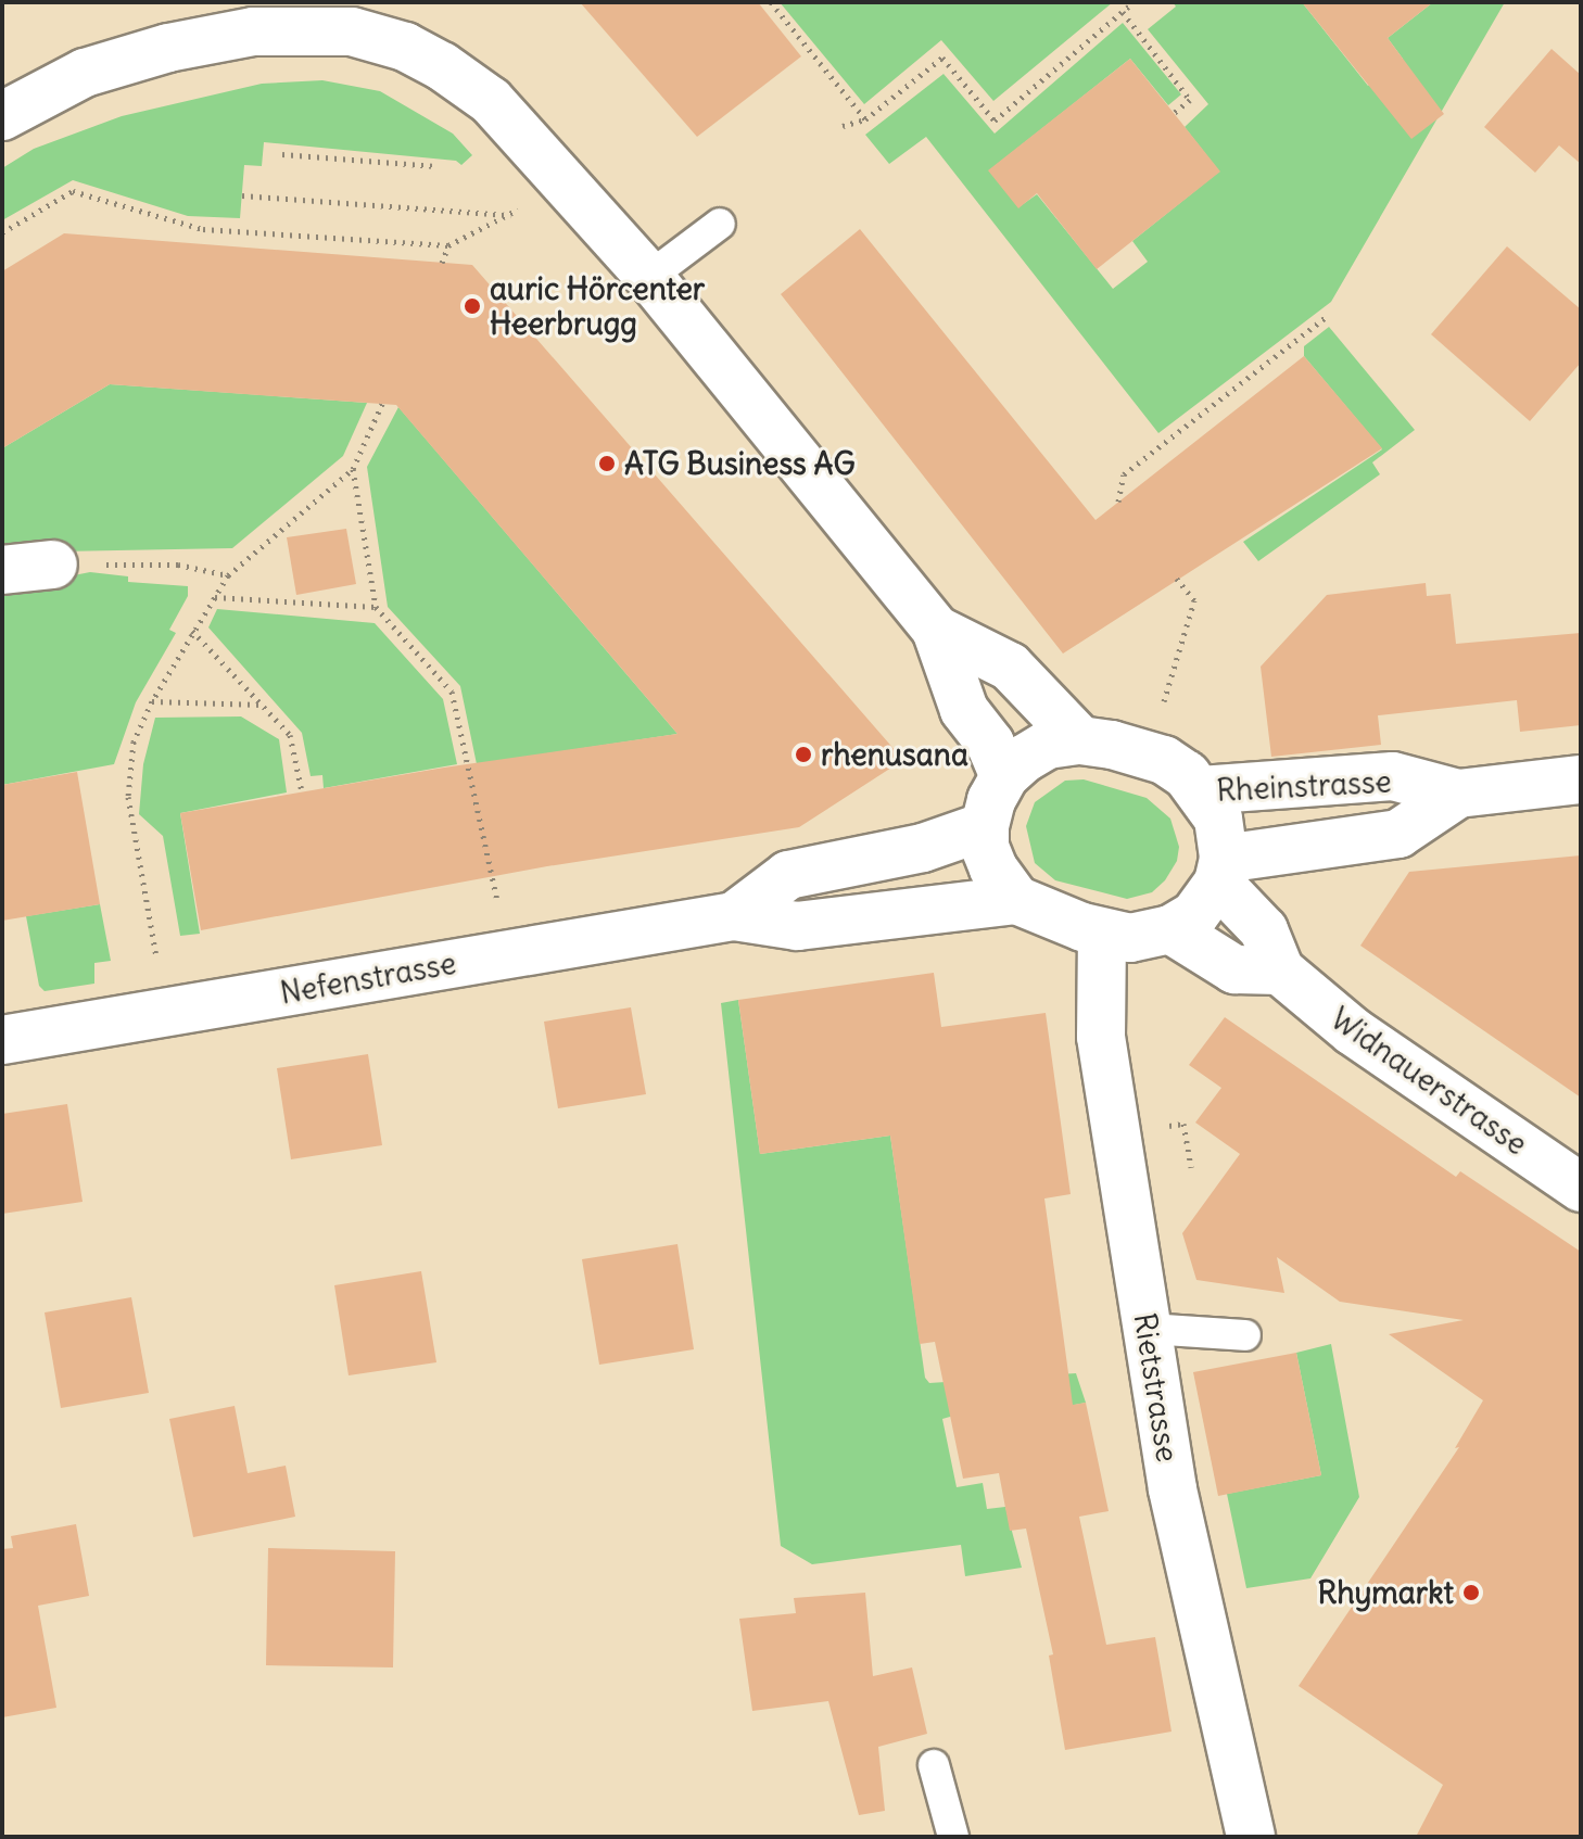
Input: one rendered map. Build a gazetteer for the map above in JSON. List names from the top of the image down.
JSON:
{
  "streets": {
    "street": [
      "Rheinstrasse",
      "Nefenstrasse",
      "Widnauerstrasse",
      "Rietstrasse"
    ]
  },
  "crossings": [
    ["Rheinstrasse", "Nefenstrasse"],
    ["Rheinstrasse", "Widnauerstrasse"],
    ["Rheinstrasse", "Rietstrasse"],
    ["Nefenstrasse", "Widnauerstrasse"],
    ["Nefenstrasse", "Rietstrasse"],
    ["Widnauerstrasse", "Rietstrasse"]
  ],
  "places": [
    "auric Hörcenter Heerbrugg",
    "ATG Business AG",
    "rhenusana",
    "Rhymarkt"
  ]
}
